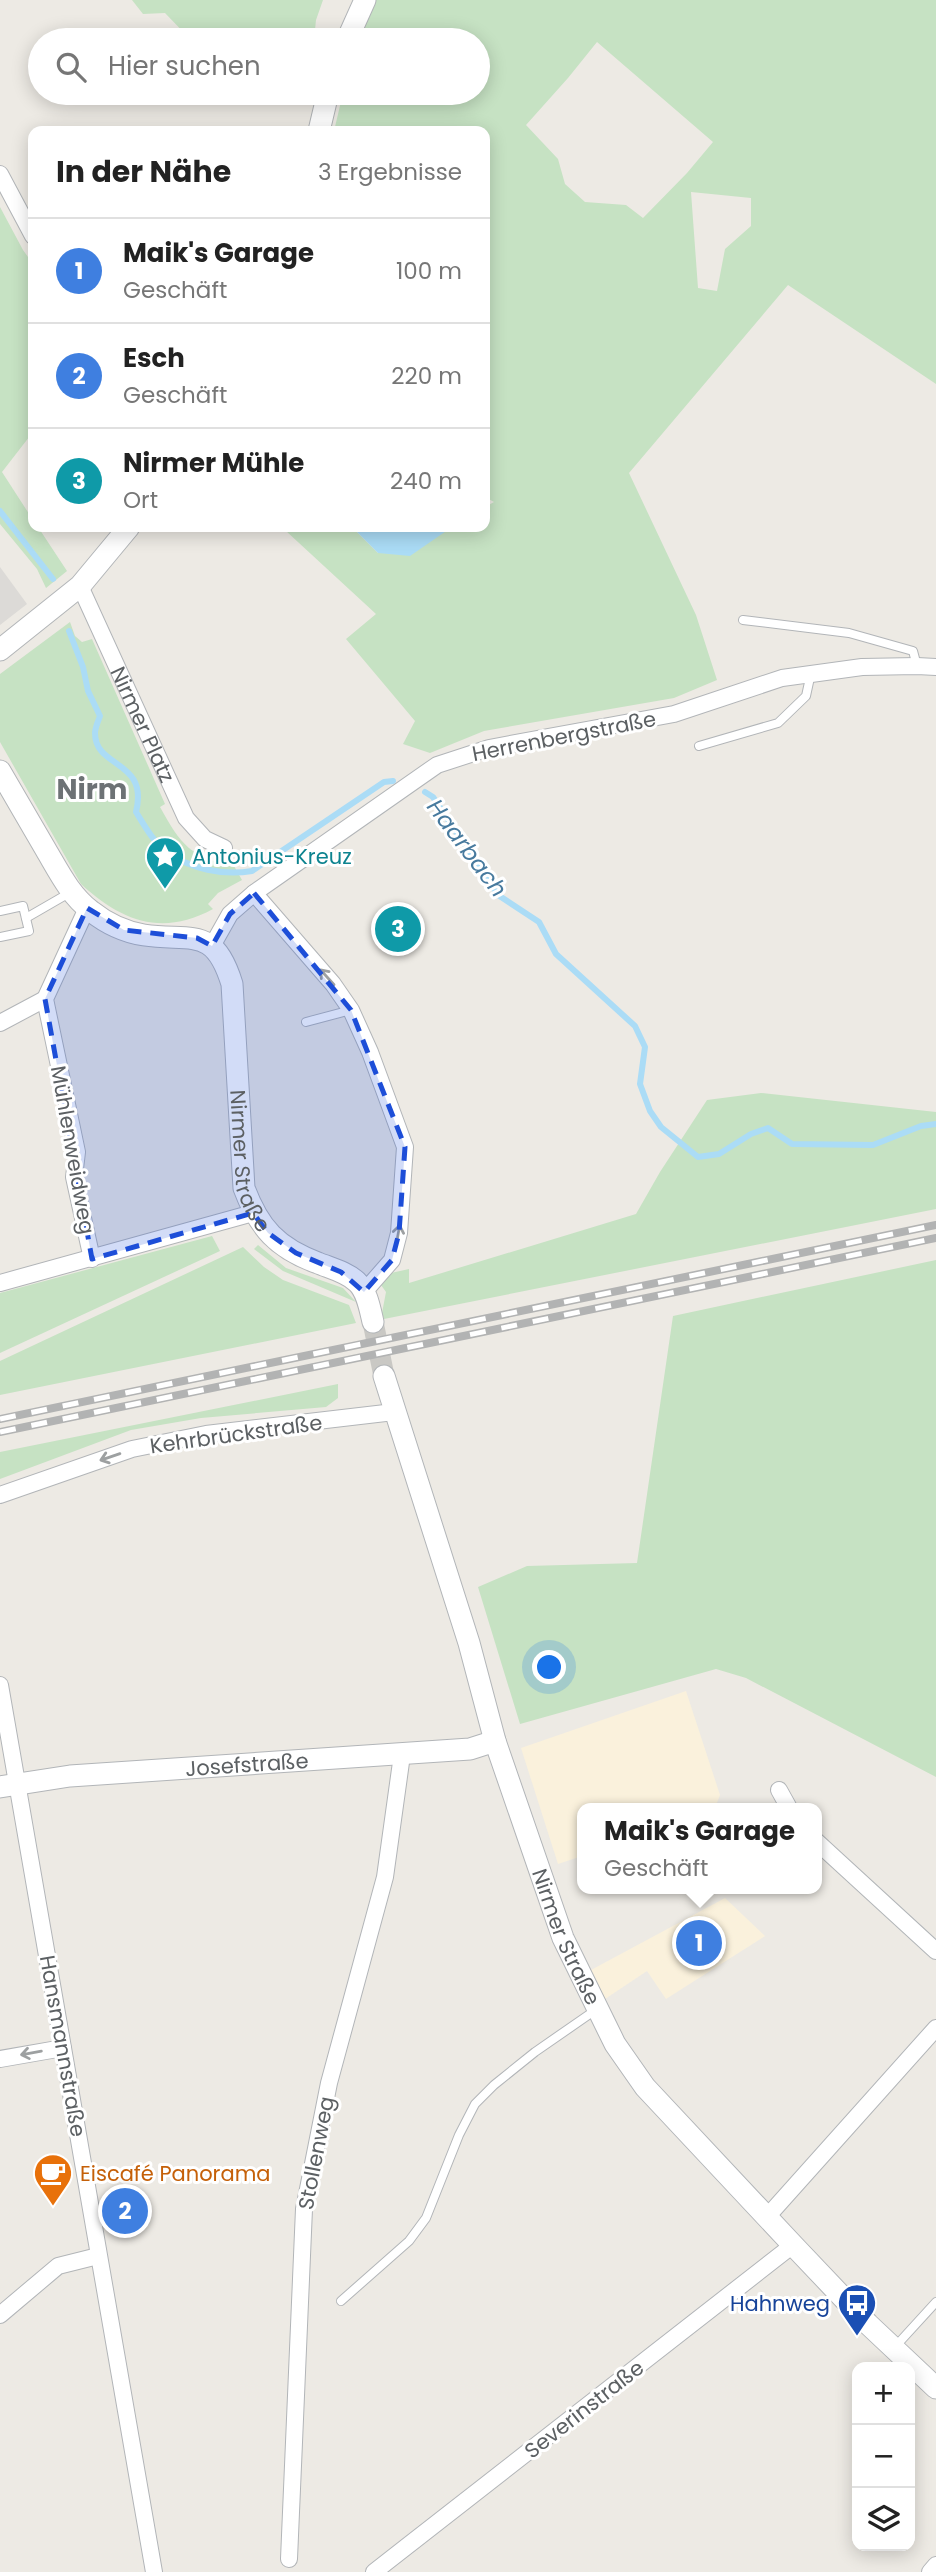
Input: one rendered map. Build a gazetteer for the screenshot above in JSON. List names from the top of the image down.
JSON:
{
  "streets": {
    "street": [
      "Nirmer Platz",
      "Herrenbergstraße",
      "Mühlenweidweg",
      "Nirmer Straße",
      "Kehrbrückstraße",
      "Josefstraße",
      "Hansmannstraße",
      "Stollenweg",
      "Severinstraße"
    ]
  },
  "crossings": [
    ["Herrenbergstraße", "Nirmer Straße"],
    ["Nirmer Straße", "Kehrbrückstraße"],
    ["Nirmer Straße", "Josefstraße"],
    ["Nirmer Straße", "Severinstraße"],
    ["Josefstraße", "Hansmannstraße"],
    ["Josefstraße", "Stollenweg"]
  ],
  "one_way": ["Kehrbrückstraße"],
  "districts": ["Nirm"],
  "water": ["Haarbach"],
  "places": {
    "place": ["Antonius-Kreuz"],
    "cafe": ["Eiscafé Panorama"],
    "bus stop": ["Hahnweg"]
  },
  "page": {
    "search": "Hier suchen",
    "heading": ["In der Nähe", "3 Ergebnisse"],
    "list": [
      {
        "mark": "1",
        "name": "Maik's Garage",
        "note": "Geschäft",
        "value": "100 m"
      },
      {
        "mark": "2",
        "name": "Esch",
        "note": "Geschäft",
        "value": "220 m"
      },
      {
        "mark": "3",
        "name": "Nirmer Mühle",
        "note": "Ort",
        "value": "240 m"
      }
    ],
    "pins": ["3", "1", "2"],
    "popup": ["Maik's Garage", "Geschäft"],
    "map_buttons": ["+", "−"]
  }
}
